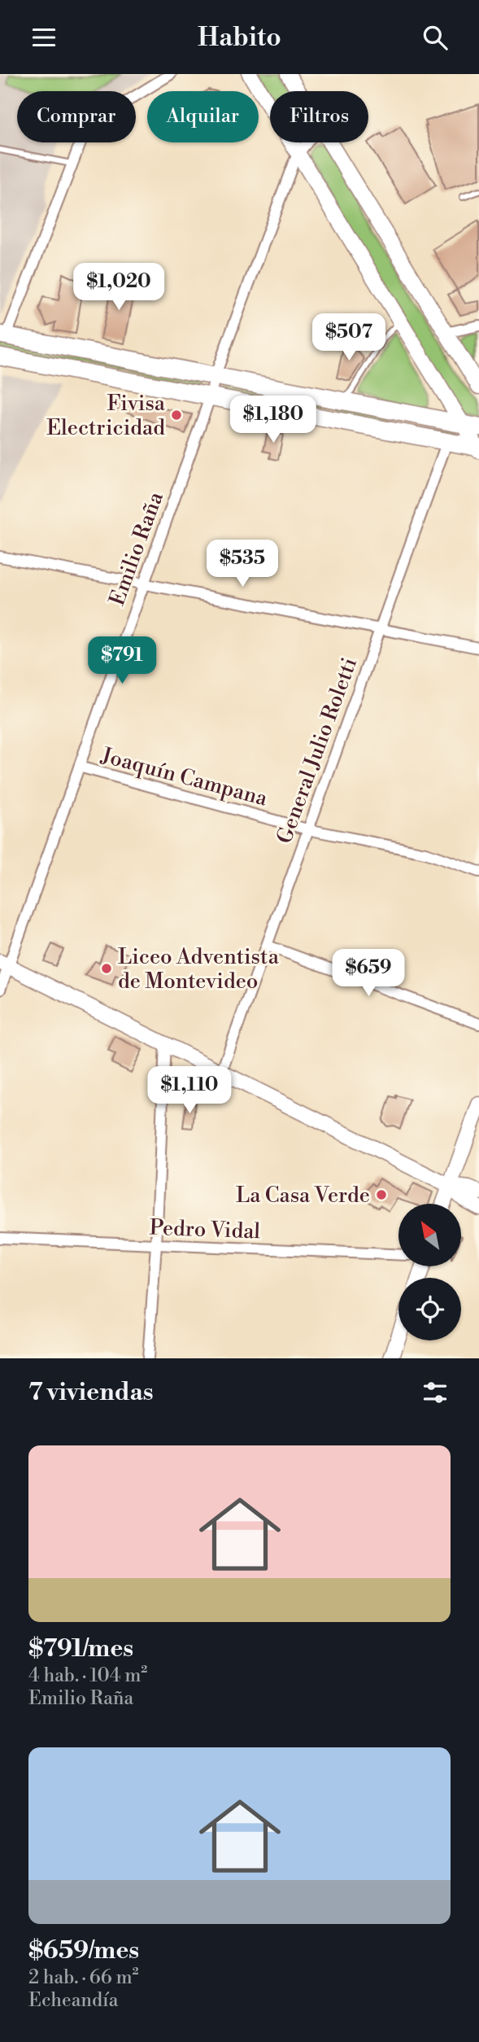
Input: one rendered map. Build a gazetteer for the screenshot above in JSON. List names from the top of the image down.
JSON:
{
  "streets": {
    "street": [
      "Emilio Raña",
      "General Julio Roletti",
      "Joaquín Campana",
      "Pedro Vidal"
    ]
  },
  "crossings": [
    ["Emilio Raña", "Joaquín Campana"],
    ["General Julio Roletti", "Joaquín Campana"]
  ],
  "places": ["Fivisa Electricidad", "Liceo Adventista de Montevideo", "La Casa Verde"],
  "north": "top left",
  "page": {
    "header": "Habito",
    "chip": ["Comprar", "Alquilar", "Filtros"],
    "price": [
      "$1,020",
      "$507",
      "$1,180",
      "$535",
      "$791",
      "$659",
      "$1,110"
    ],
    "heading": "7 viviendas",
    "list": [
      {
        "name": "$791/mes",
        "note": "4 hab. · 104 m² · Emilio Raña"
      },
      {
        "name": "$659/mes",
        "note": "2 hab. · 66 m² · Echeandía"
      }
    ]
  }
}
